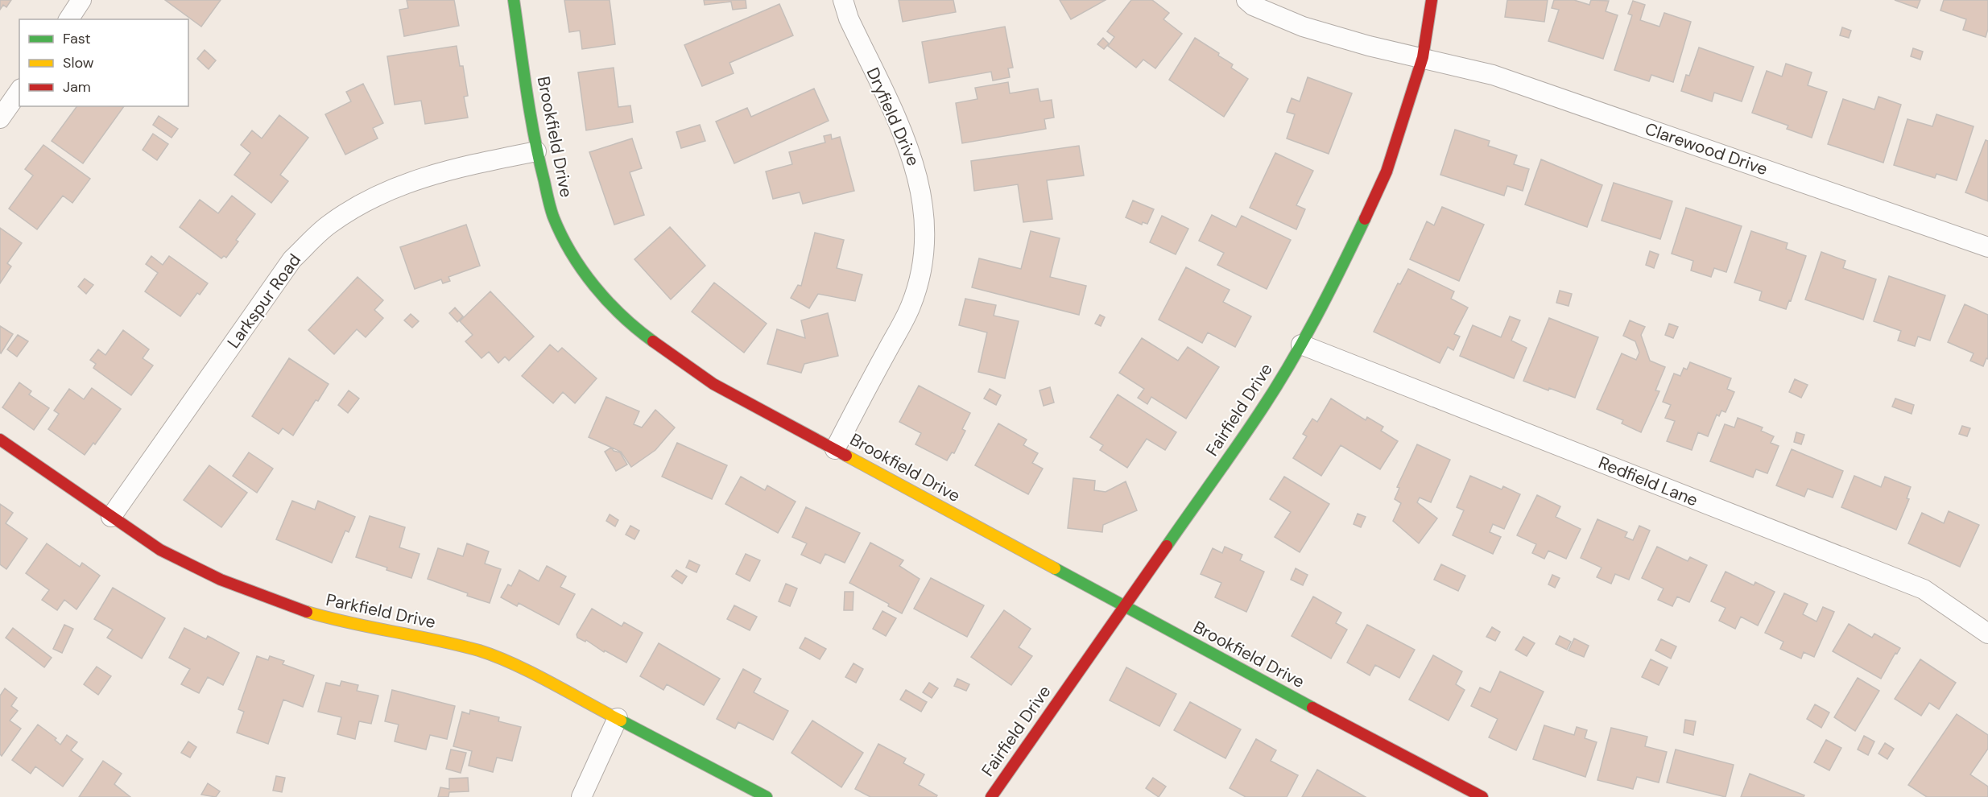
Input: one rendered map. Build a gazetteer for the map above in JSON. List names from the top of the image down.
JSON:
{
  "streets": {
    "street": [
      "Dryfield Drive",
      "Brookfield Drive",
      "Clarewood Drive",
      "Larkspur Road",
      "Fairfield Drive",
      "Redfield Lane",
      "Parkfield Drive"
    ]
  },
  "crossings": [
    ["Dryfield Drive", "Brookfield Drive"],
    ["Brookfield Drive", "Larkspur Road"],
    ["Brookfield Drive", "Fairfield Drive"],
    ["Clarewood Drive", "Fairfield Drive"],
    ["Larkspur Road", "Parkfield Drive"],
    ["Fairfield Drive", "Redfield Lane"]
  ],
  "legend": ["Fast", "Slow", "Jam"]
}
